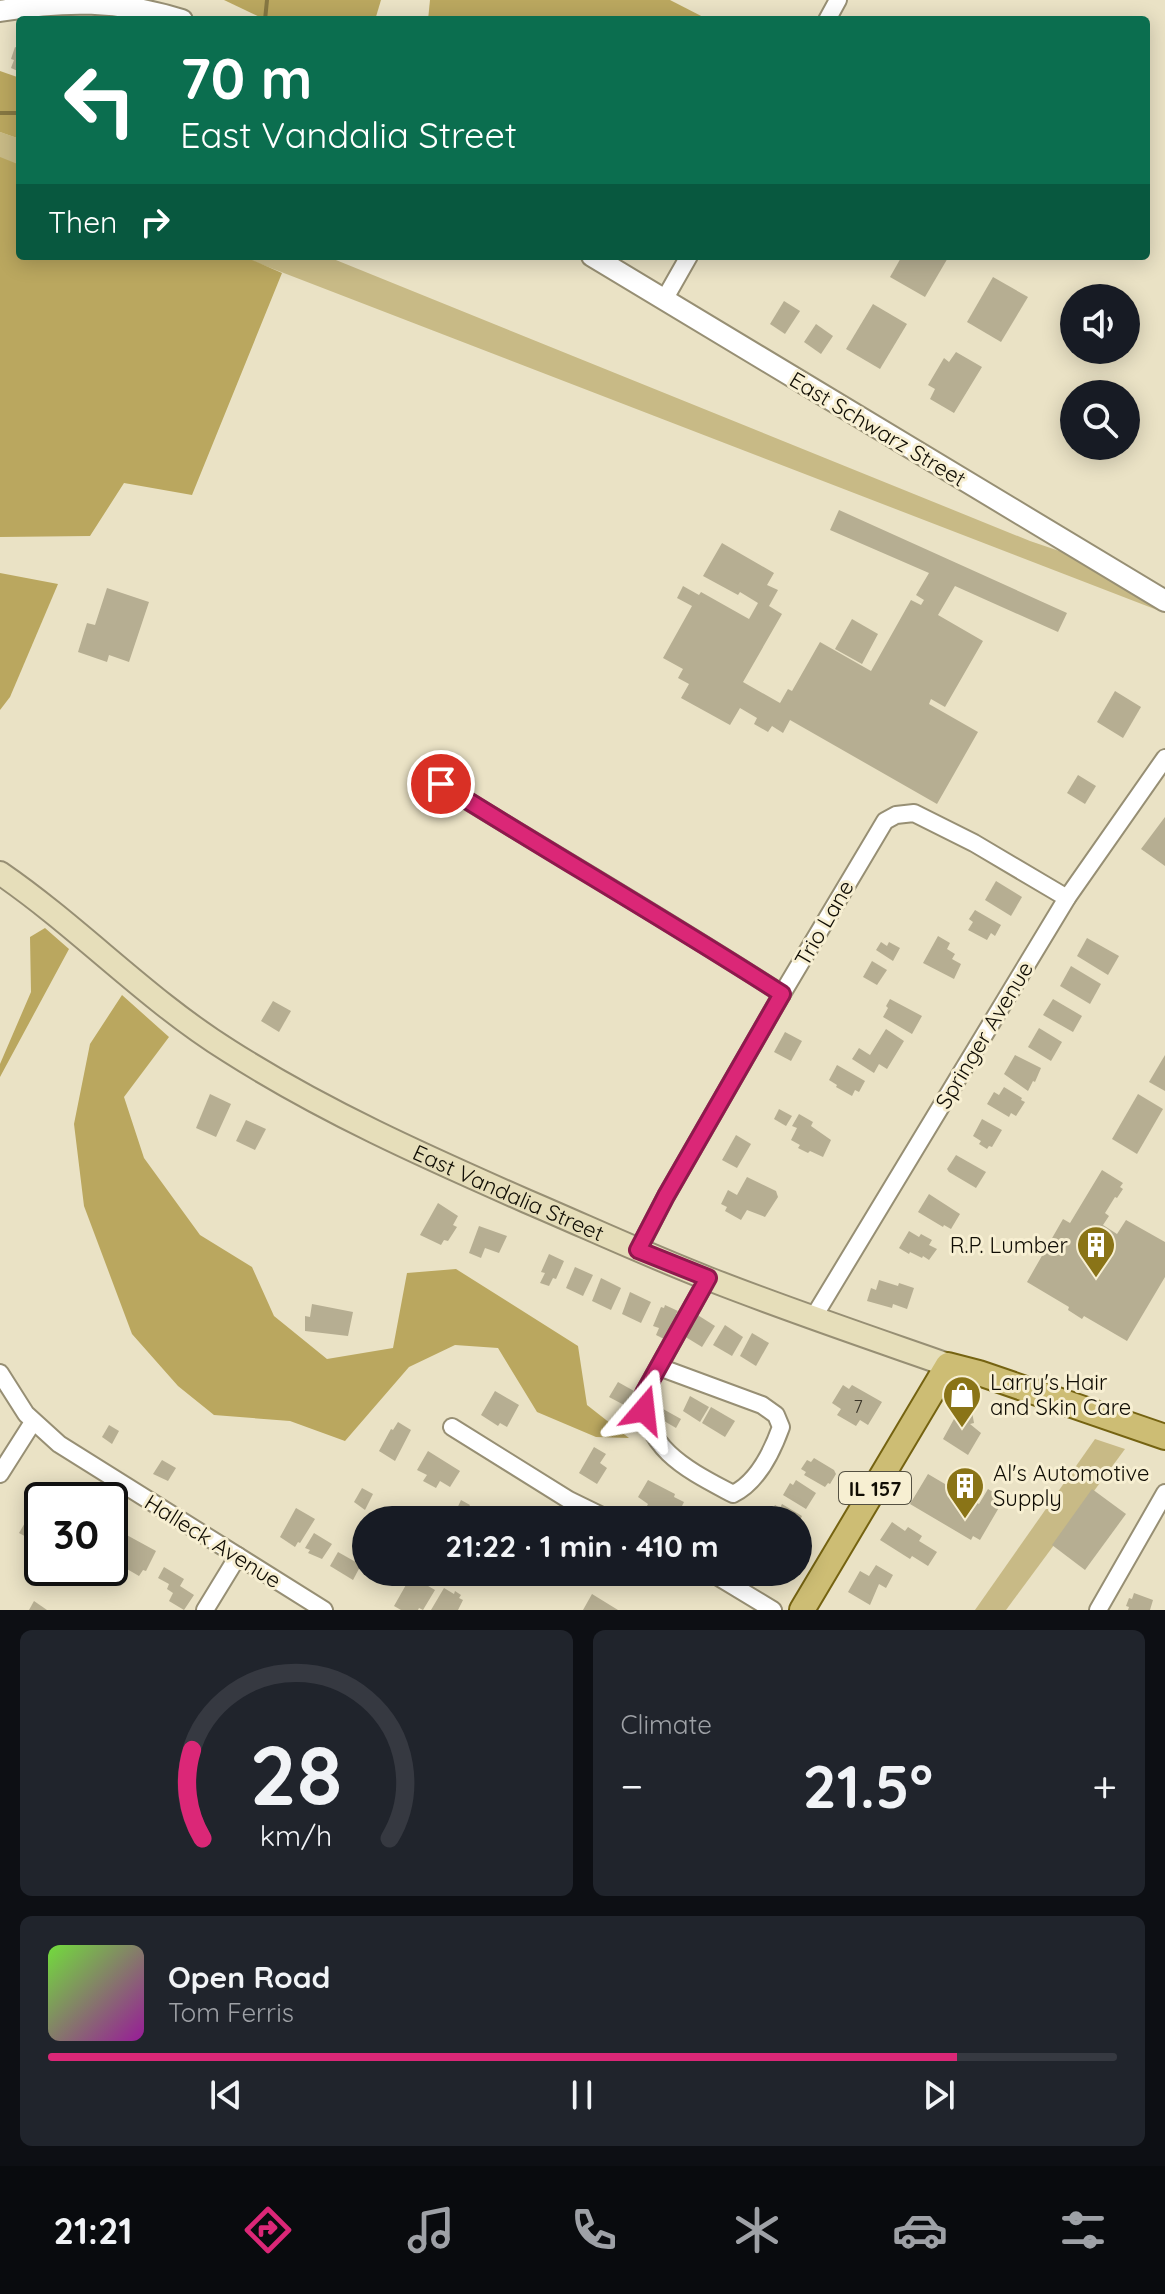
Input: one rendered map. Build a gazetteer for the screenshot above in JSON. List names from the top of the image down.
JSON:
{
  "streets": {
    "main road": ["East Vandalia Street", "IL 157"],
    "street": [
      "East Schwarz Street",
      "Trio Lane",
      "Springer Avenue",
      "Halleck Avenue"
    ]
  },
  "crossings": [
    ["Trio Lane", "Springer Avenue"],
    ["Trio Lane", "East Vandalia Street"],
    ["Springer Avenue", "East Vandalia Street"],
    ["East Vandalia Street", "IL 157"]
  ],
  "places": {
    "building": ["R.P. Lumber", "Al's Automotive Supply"],
    "shop": ["Larry's Hair and Skin Care"]
  },
  "house_numbers": ["7"],
  "page": {
    "turn": ["70 m", "East Vandalia Street"],
    "then": "Then",
    "limit": "30",
    "trip": "21:22 · 1 min · 410 m",
    "tile": "Climate",
    "heat": ["−", "21.5°", "+"],
    "song": ["Open Road", "Tom Ferris"],
    "tabs": "21:21",
    "gauge": ["28", "km/h"]
  }
}
